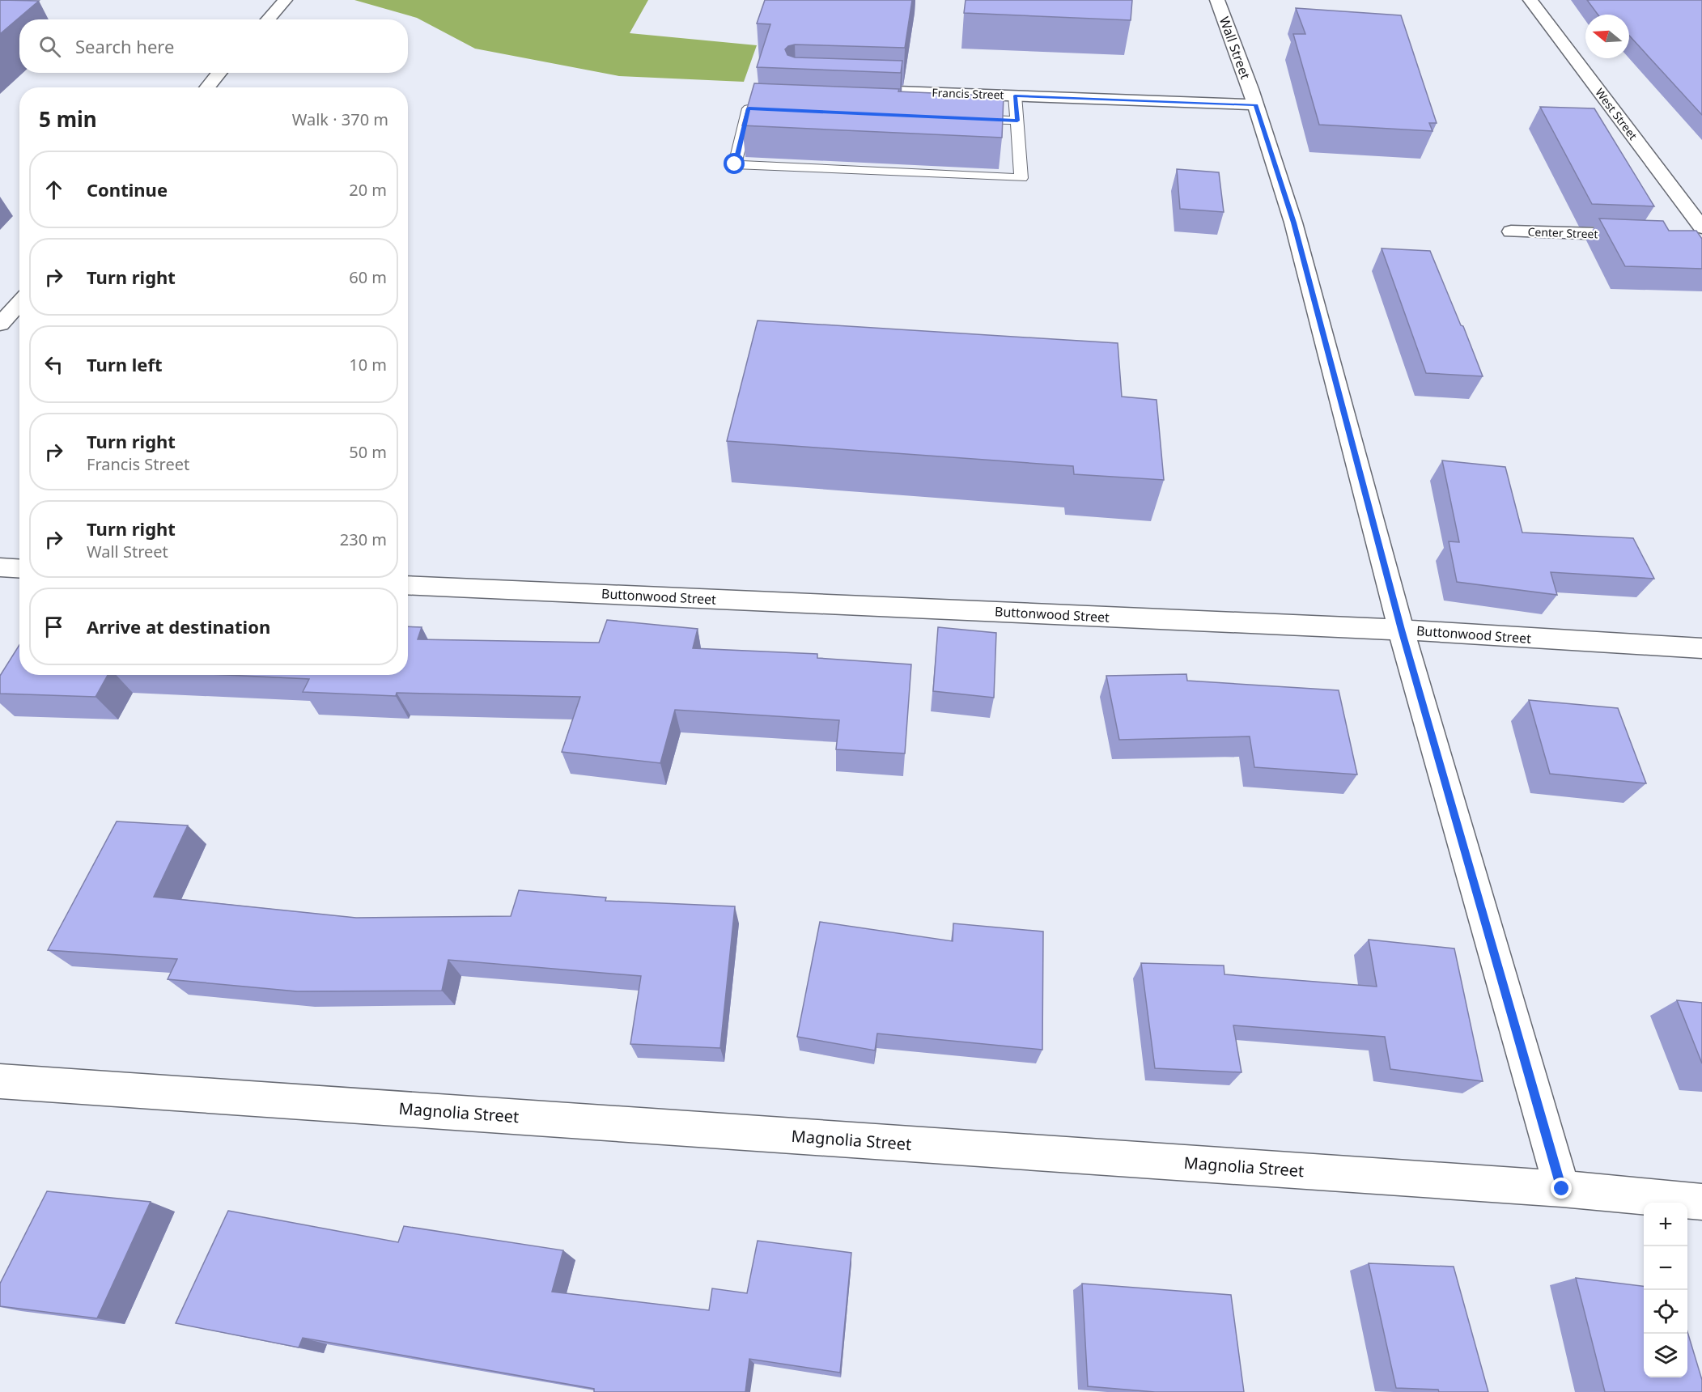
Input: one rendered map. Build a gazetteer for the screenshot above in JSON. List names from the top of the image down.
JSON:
{
  "streets": {
    "street": [
      "Wall Street",
      "Francis Street",
      "West Street",
      "Center Street",
      "Buttonwood Street",
      "Magnolia Street"
    ]
  },
  "crossings": [
    ["Wall Street", "Francis Street"],
    ["Wall Street", "Buttonwood Street"],
    ["Wall Street", "Magnolia Street"]
  ],
  "north": "left",
  "page": {
    "search": "Search here",
    "heading": ["5 min", "Walk · 370 m"],
    "list": [
      ["Continue", "20 m"],
      ["Turn right", "60 m"],
      ["Turn left", "10 m"],
      ["Turn right", "Francis Street", "50 m"],
      ["Turn right", "Wall Street", "230 m"],
      "Arrive at destination"
    ],
    "map_buttons": ["+", "−"]
  }
}
